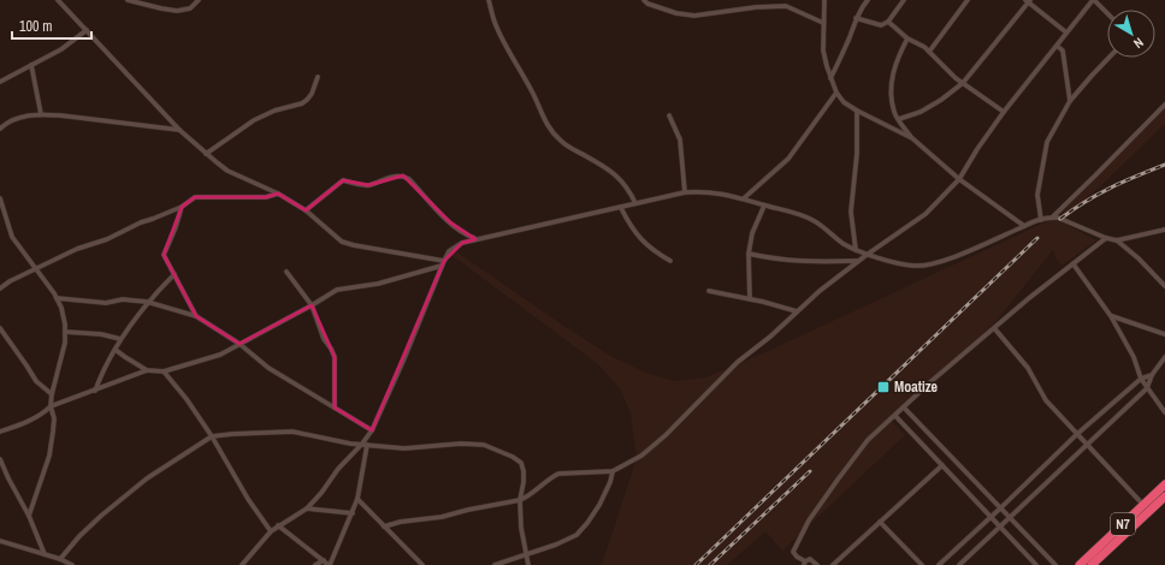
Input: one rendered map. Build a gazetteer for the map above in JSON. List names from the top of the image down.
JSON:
{
  "streets": {
    "highway": ["N7"]
  },
  "places": {
    "transit": ["Moatize"]
  },
  "scale_bar": "100 m",
  "north": "bottom right"
}
